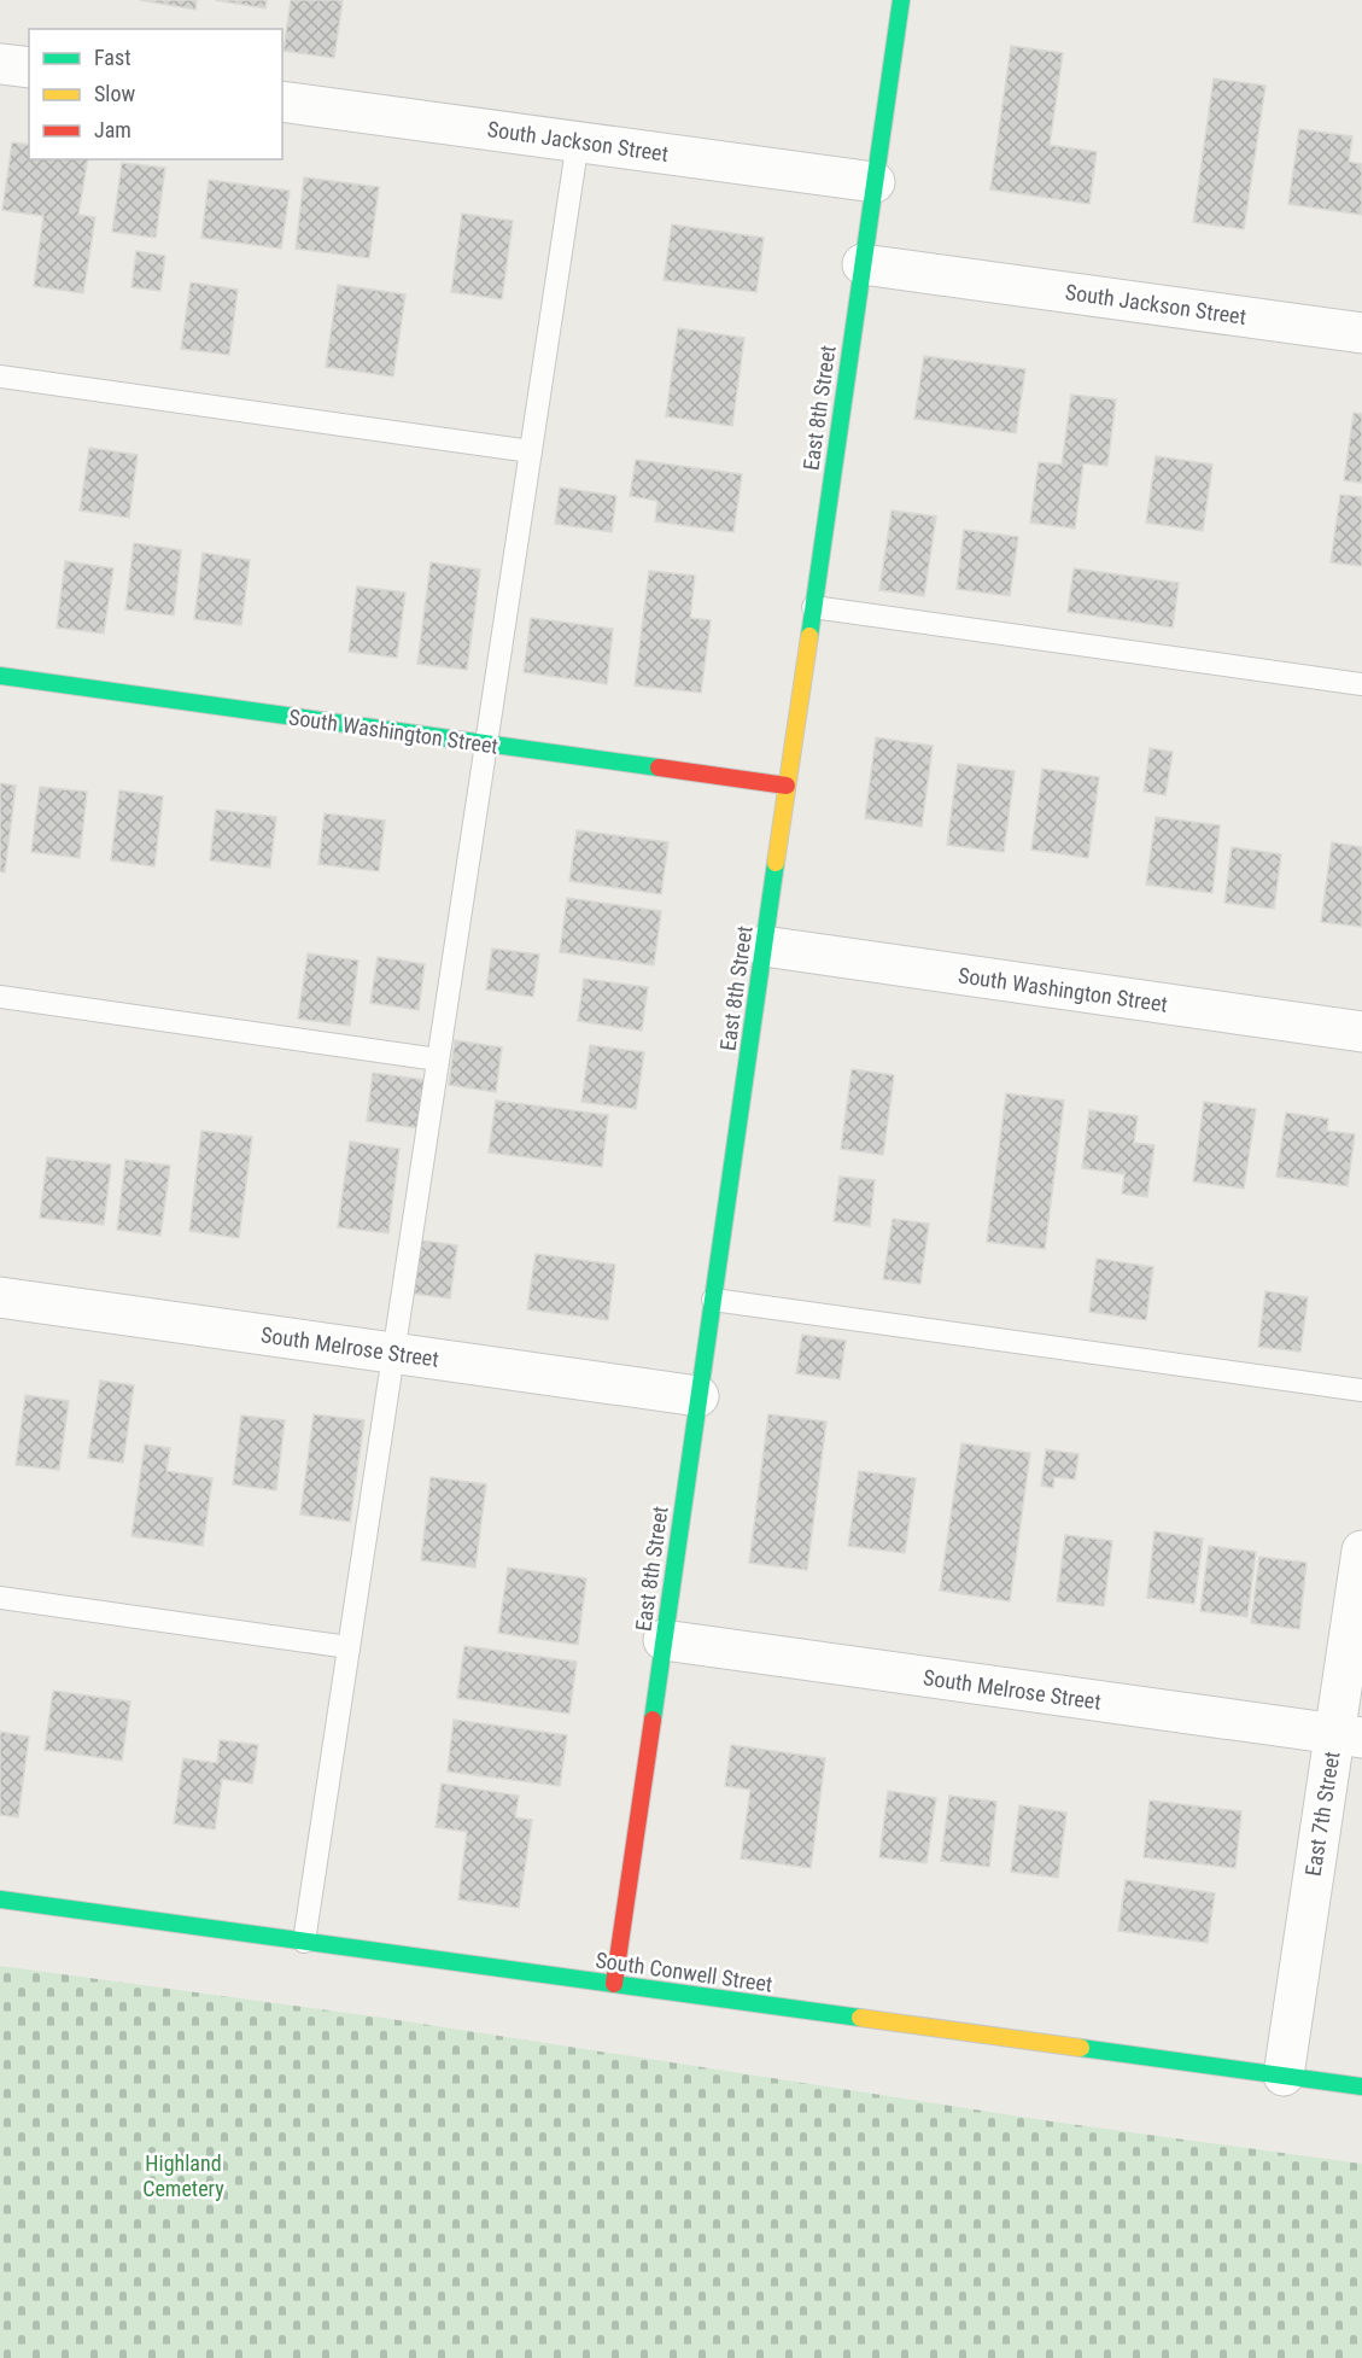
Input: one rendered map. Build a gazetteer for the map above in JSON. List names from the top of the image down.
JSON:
{
  "streets": {
    "street": [
      "South Jackson Street",
      "East 8th Street",
      "South Washington Street",
      "South Melrose Street",
      "East 7th Street",
      "South Conwell Street"
    ]
  },
  "crossings": [
    ["South Jackson Street", "East 8th Street"],
    ["East 8th Street", "South Washington Street"],
    ["East 8th Street", "South Melrose Street"],
    ["East 8th Street", "South Conwell Street"],
    ["South Melrose Street", "East 7th Street"],
    ["East 7th Street", "South Conwell Street"]
  ],
  "parks": ["Highland Cemetery"],
  "legend": ["Fast", "Slow", "Jam"]
}
